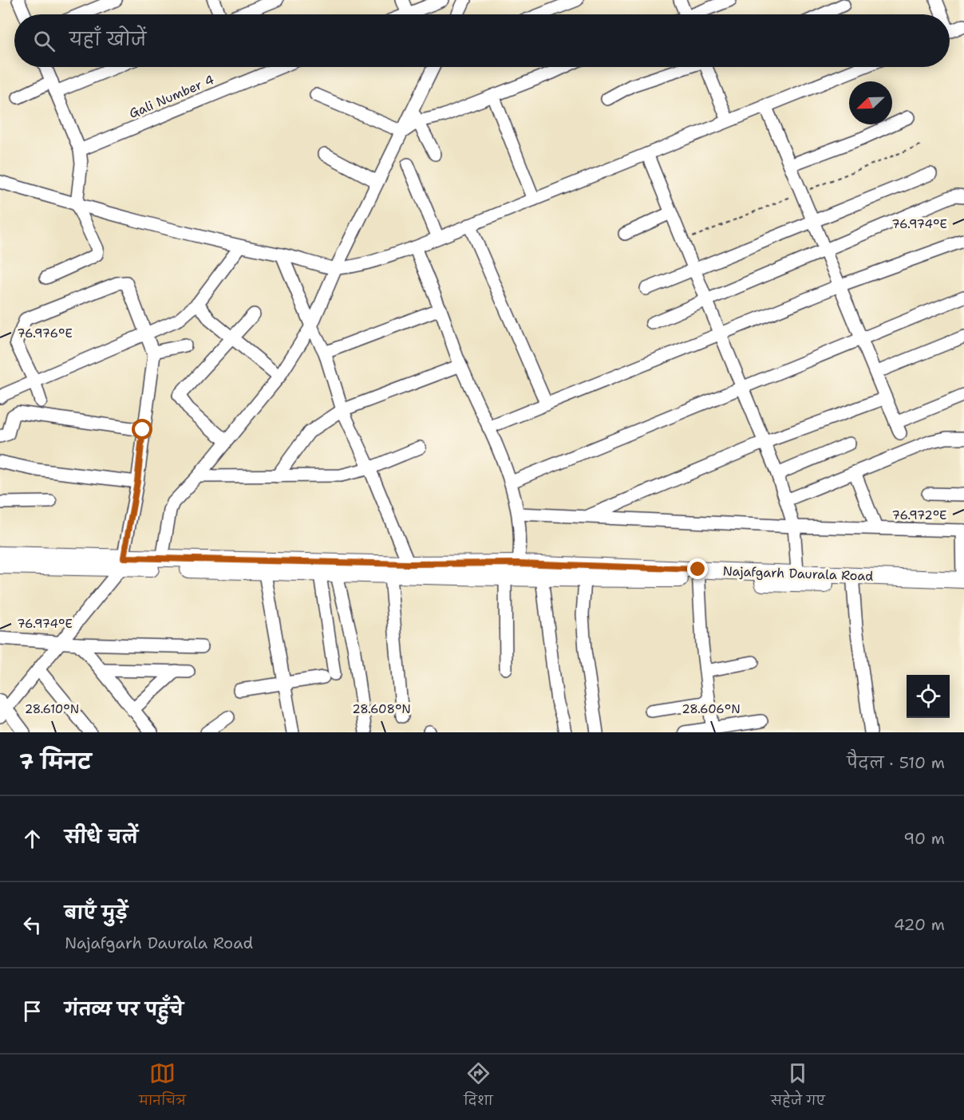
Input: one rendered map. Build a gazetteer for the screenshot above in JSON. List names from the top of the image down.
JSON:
{
  "streets": {
    "main road": ["Najafgarh Daurala Road"],
    "street": ["Gali Number 4"]
  },
  "north": "bottom left",
  "page": {
    "search": "यहाँ खोजें",
    "heading": ["7 मिनट", "पैदल · 510 m"],
    "list": [
      ["सीधे चलें", "90 m"],
      ["बाएँ मुड़ें", "Najafgarh Daurala Road", "420 m"],
      "गंतव्य पर पहुँचे"
    ],
    "nav": ["मानचित्र", "दिशा", "सहेजे गए"]
  },
  "coordinates": [
    "76.974°E",
    "76.976°E",
    "76.972°E",
    "28.610°N",
    "28.608°N",
    "28.606°N"
  ]
}
